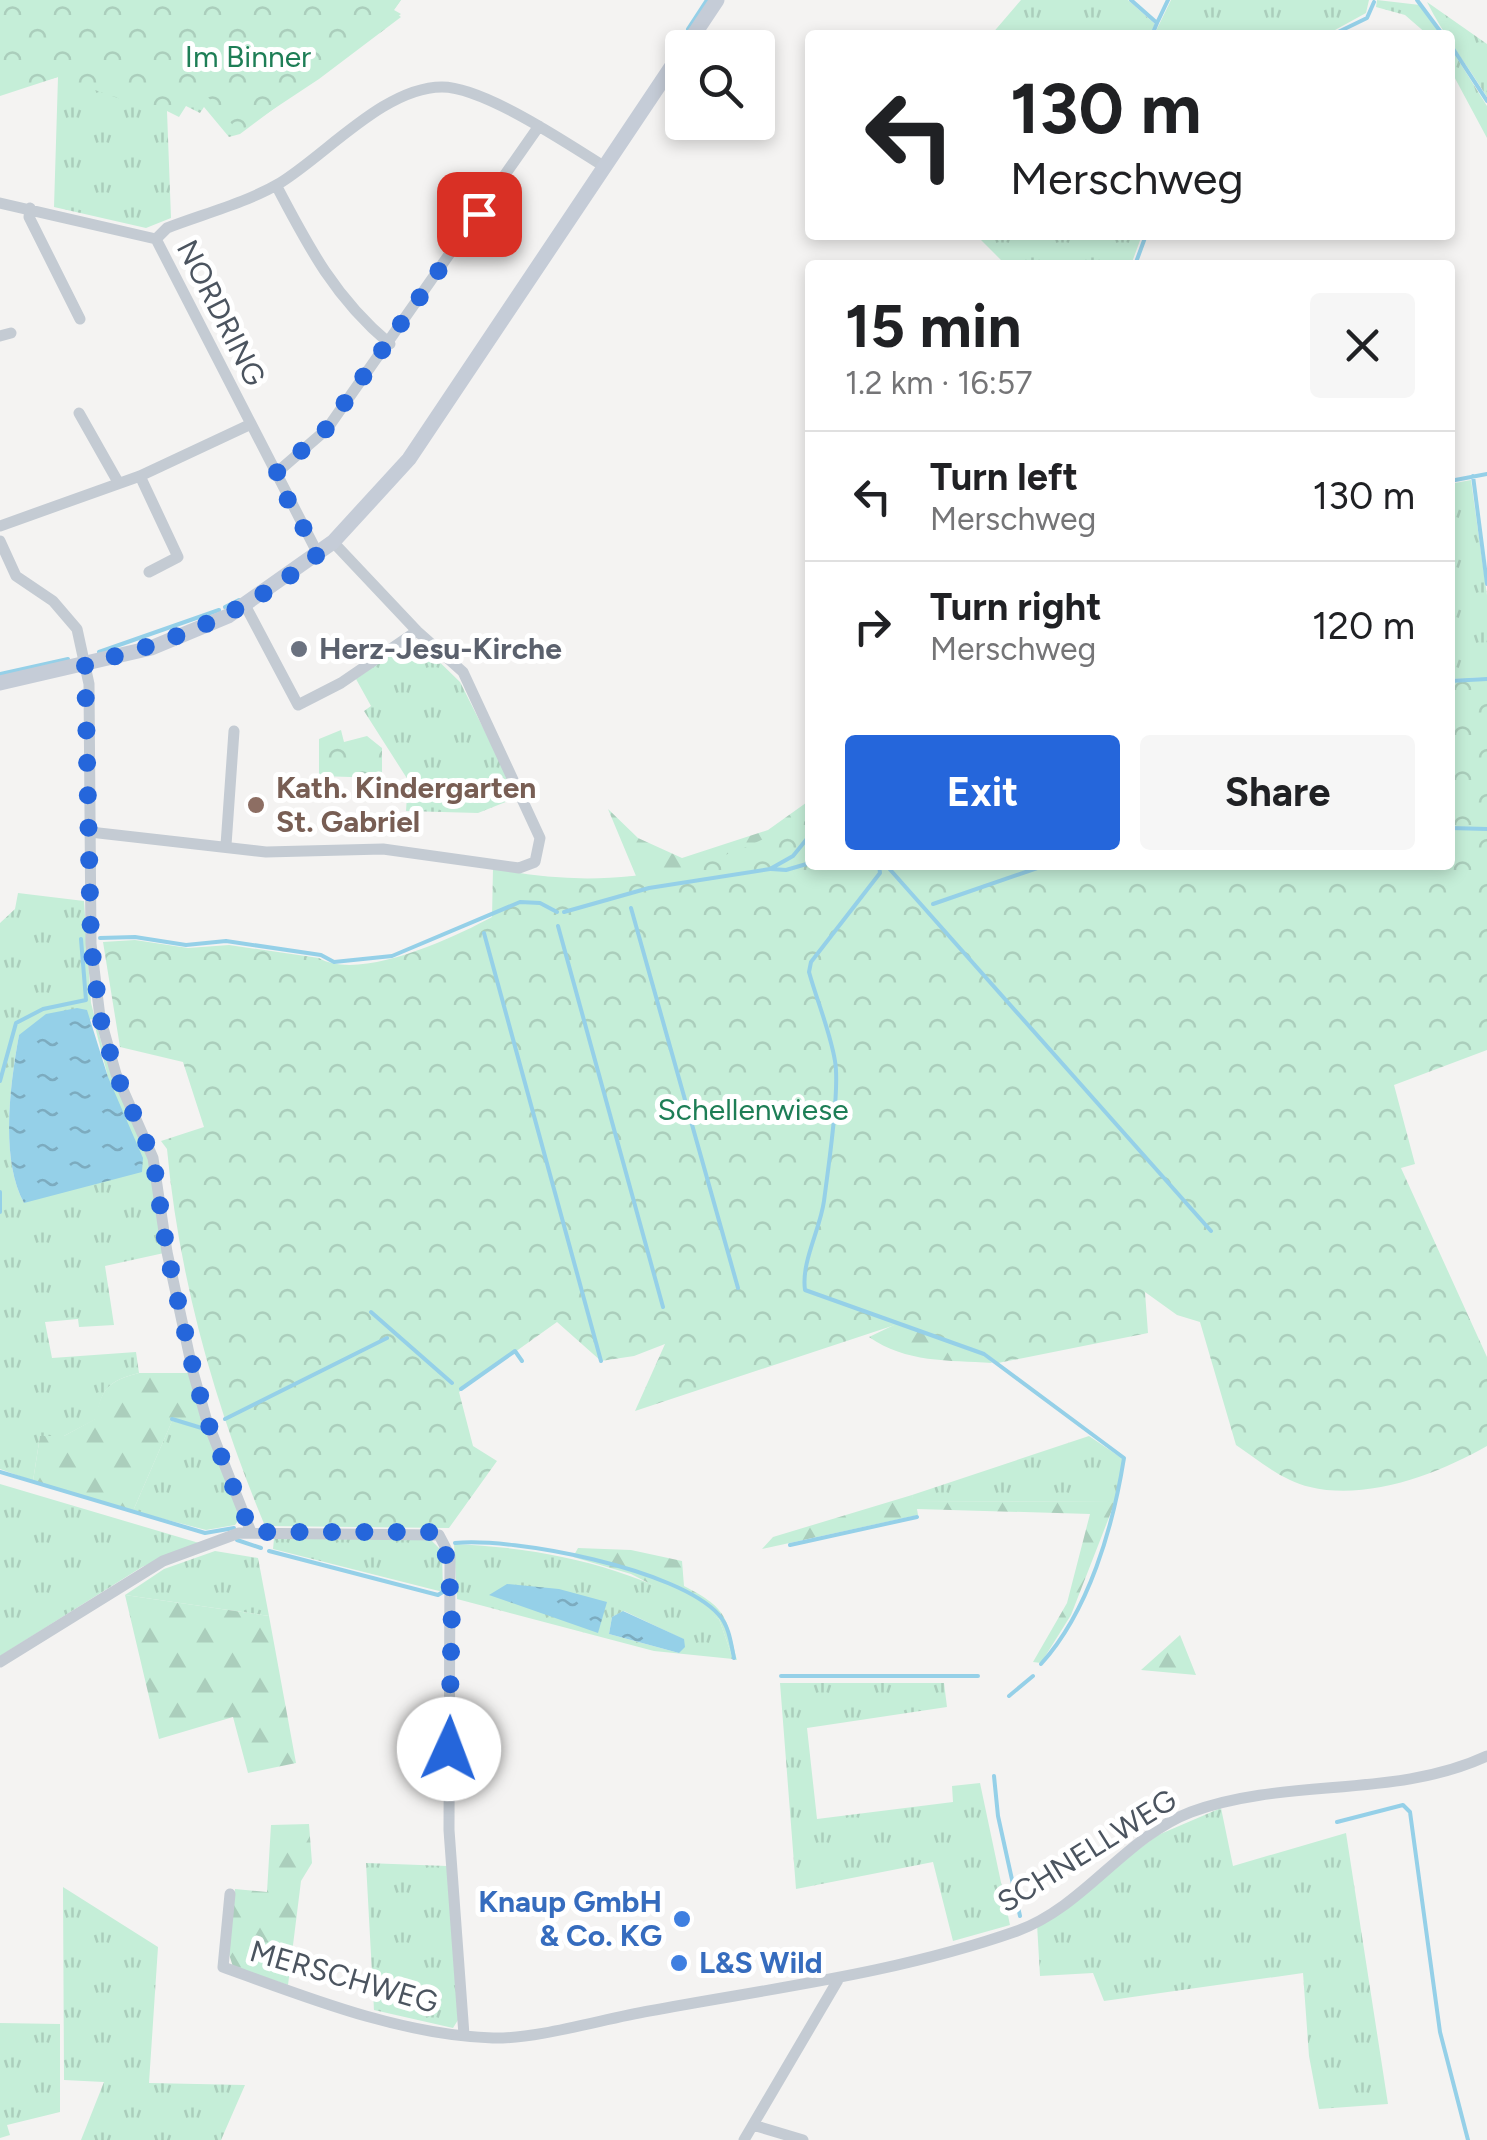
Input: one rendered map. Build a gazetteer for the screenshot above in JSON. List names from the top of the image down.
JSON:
{
  "streets": {
    "street": ["NORDRING", "SCHNELLWEG", "MERSCHWEG"]
  },
  "crossings": [
    ["SCHNELLWEG", "MERSCHWEG"]
  ],
  "parks": ["Im Binner", "Schellenwiese"],
  "places": [
    "Herz-Jesu-Kirche",
    "Kath. Kindergarten St. Gabriel",
    "Knaup GmbH & Co. KG",
    "L&S Wild"
  ],
  "page": {
    "turn": ["130 m", "Merschweg"],
    "heading": ["15 min", "1.2 km · 16:57"],
    "list": [
      {
        "name": "Turn left",
        "note": "Merschweg",
        "value": "130 m"
      },
      {
        "name": "Turn right",
        "note": "Merschweg",
        "value": "120 m"
      }
    ],
    "buttons": ["Exit", "Share"]
  }
}
